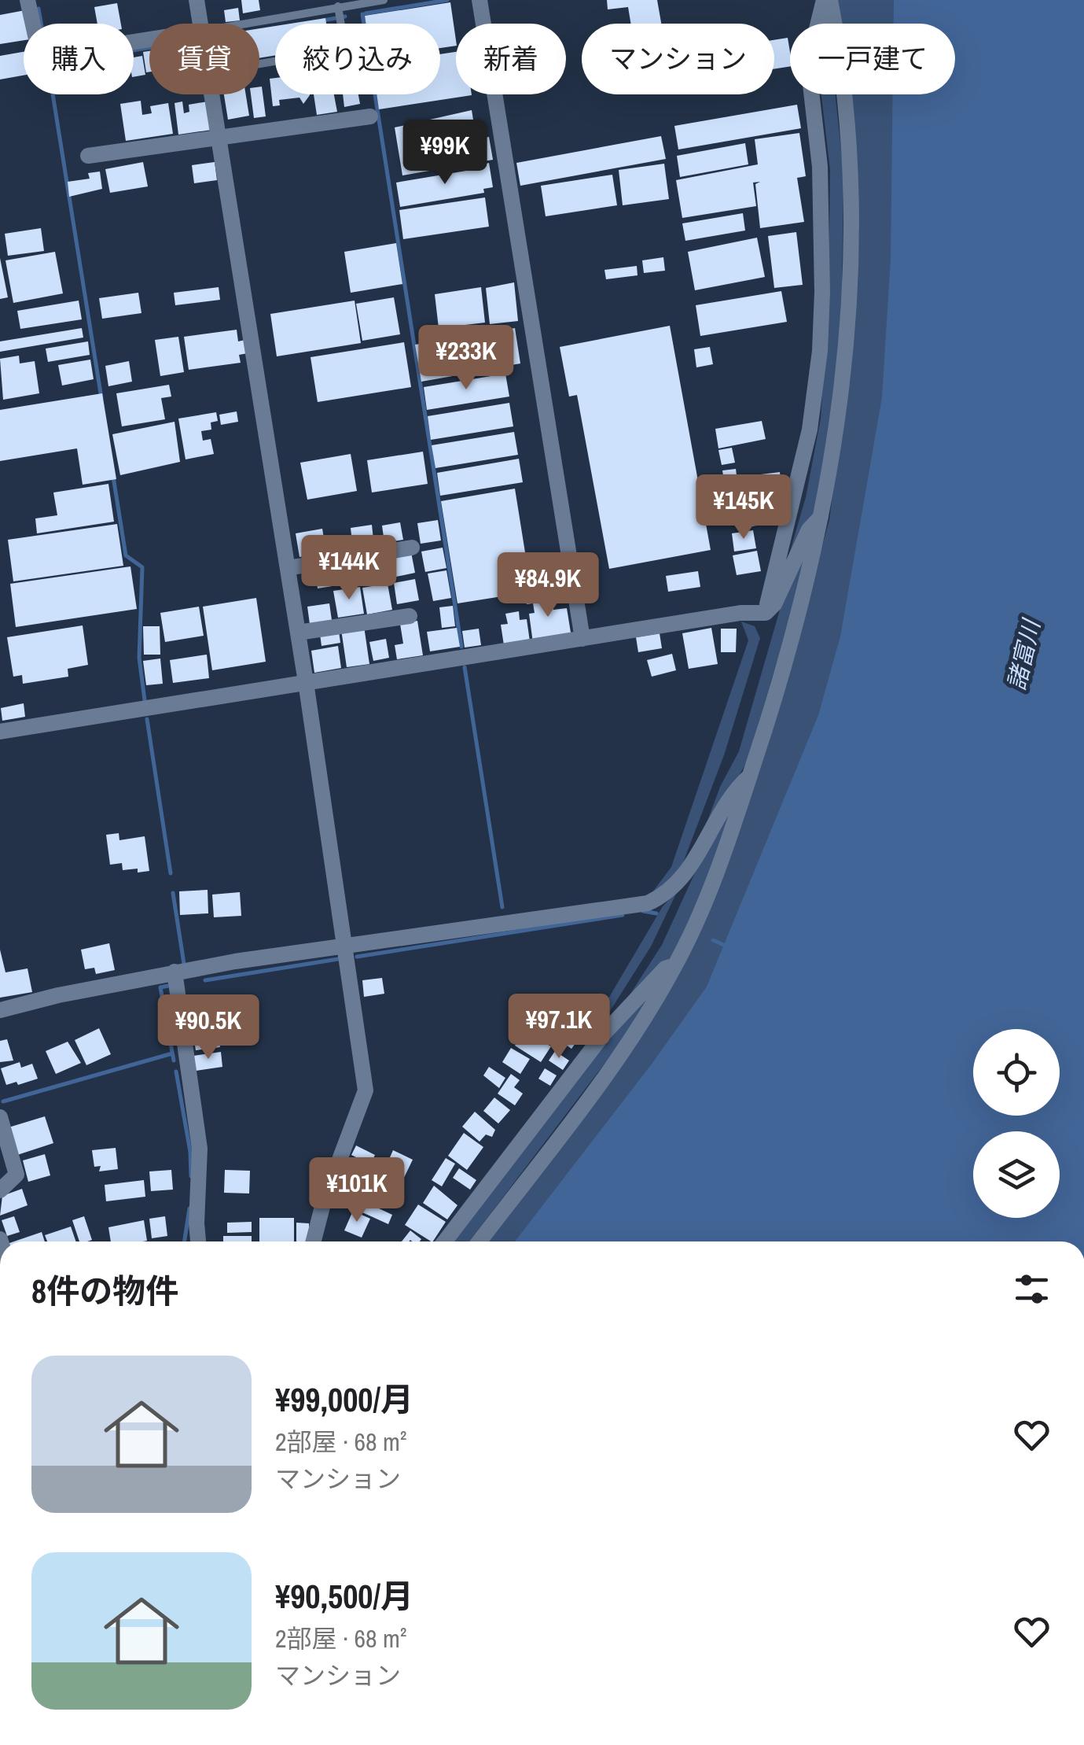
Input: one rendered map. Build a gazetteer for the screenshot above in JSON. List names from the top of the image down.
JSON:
{
  "water": ["諸富川"],
  "page": {
    "chip": [
      "購入",
      "賃貸",
      "絞り込み",
      "新着",
      "マンション",
      "一戸建て"
    ],
    "price": [
      "¥99K",
      "¥233K",
      "¥145K",
      "¥144K",
      "¥84.9K",
      "¥97.1K",
      "¥90.5K",
      "¥101K"
    ],
    "heading": "8件の物件",
    "list": [
      {
        "name": "¥99,000/月",
        "note": "2部屋 · 68 m² · マンション"
      },
      {
        "name": "¥90,500/月",
        "note": "2部屋 · 68 m² · マンション"
      }
    ]
  }
}
